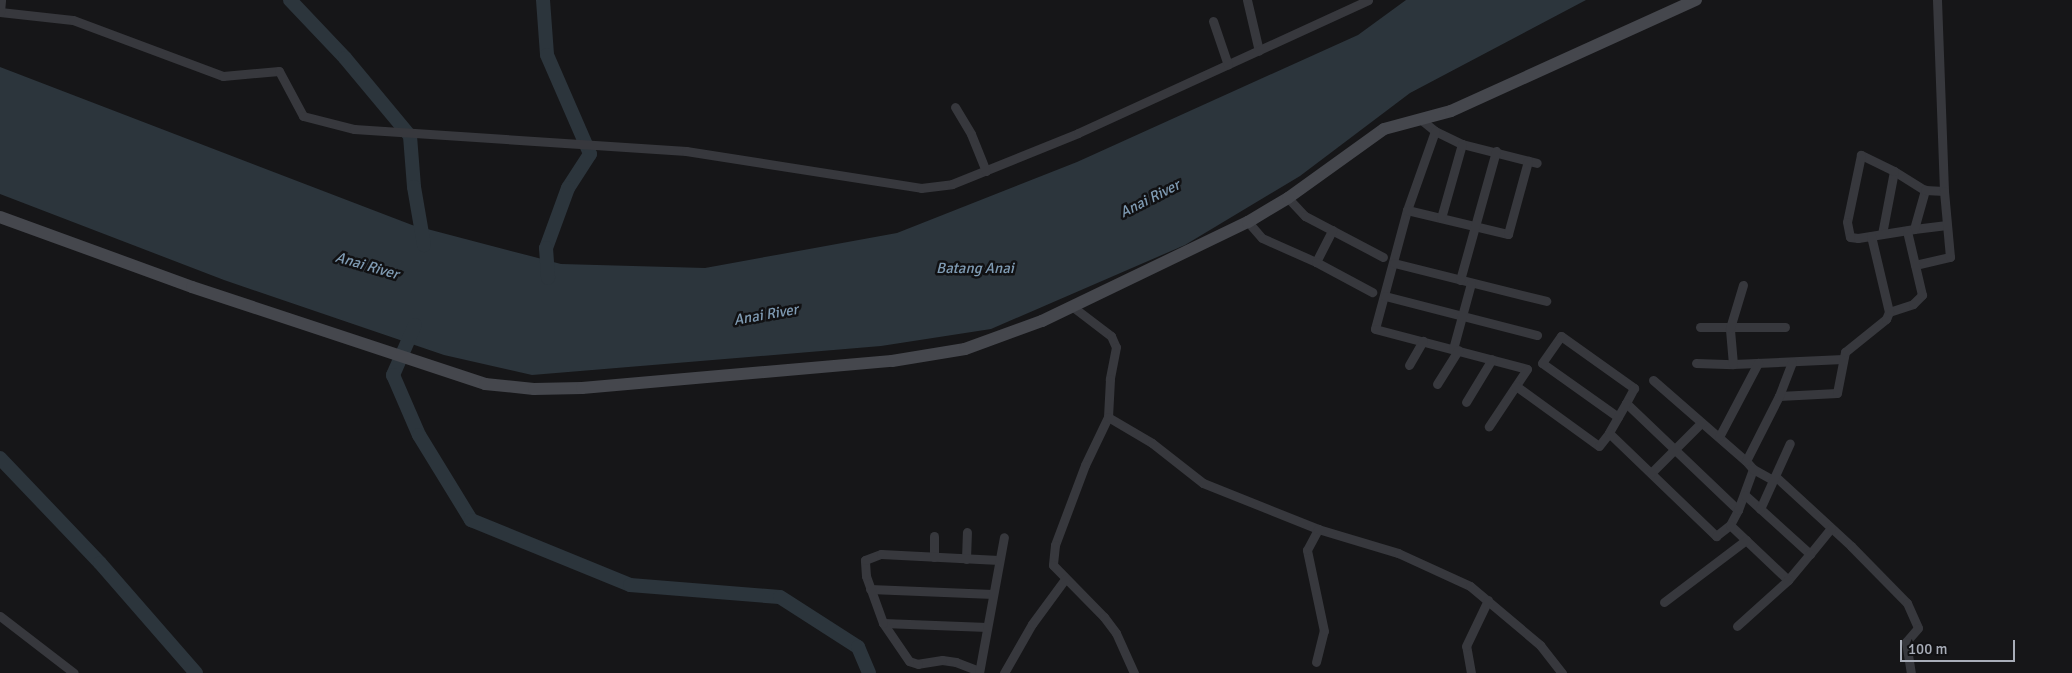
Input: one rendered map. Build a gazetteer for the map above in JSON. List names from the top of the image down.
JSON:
{
  "water": ["Anai River", "Batang Anai"],
  "scale_bar": "100 m"
}
